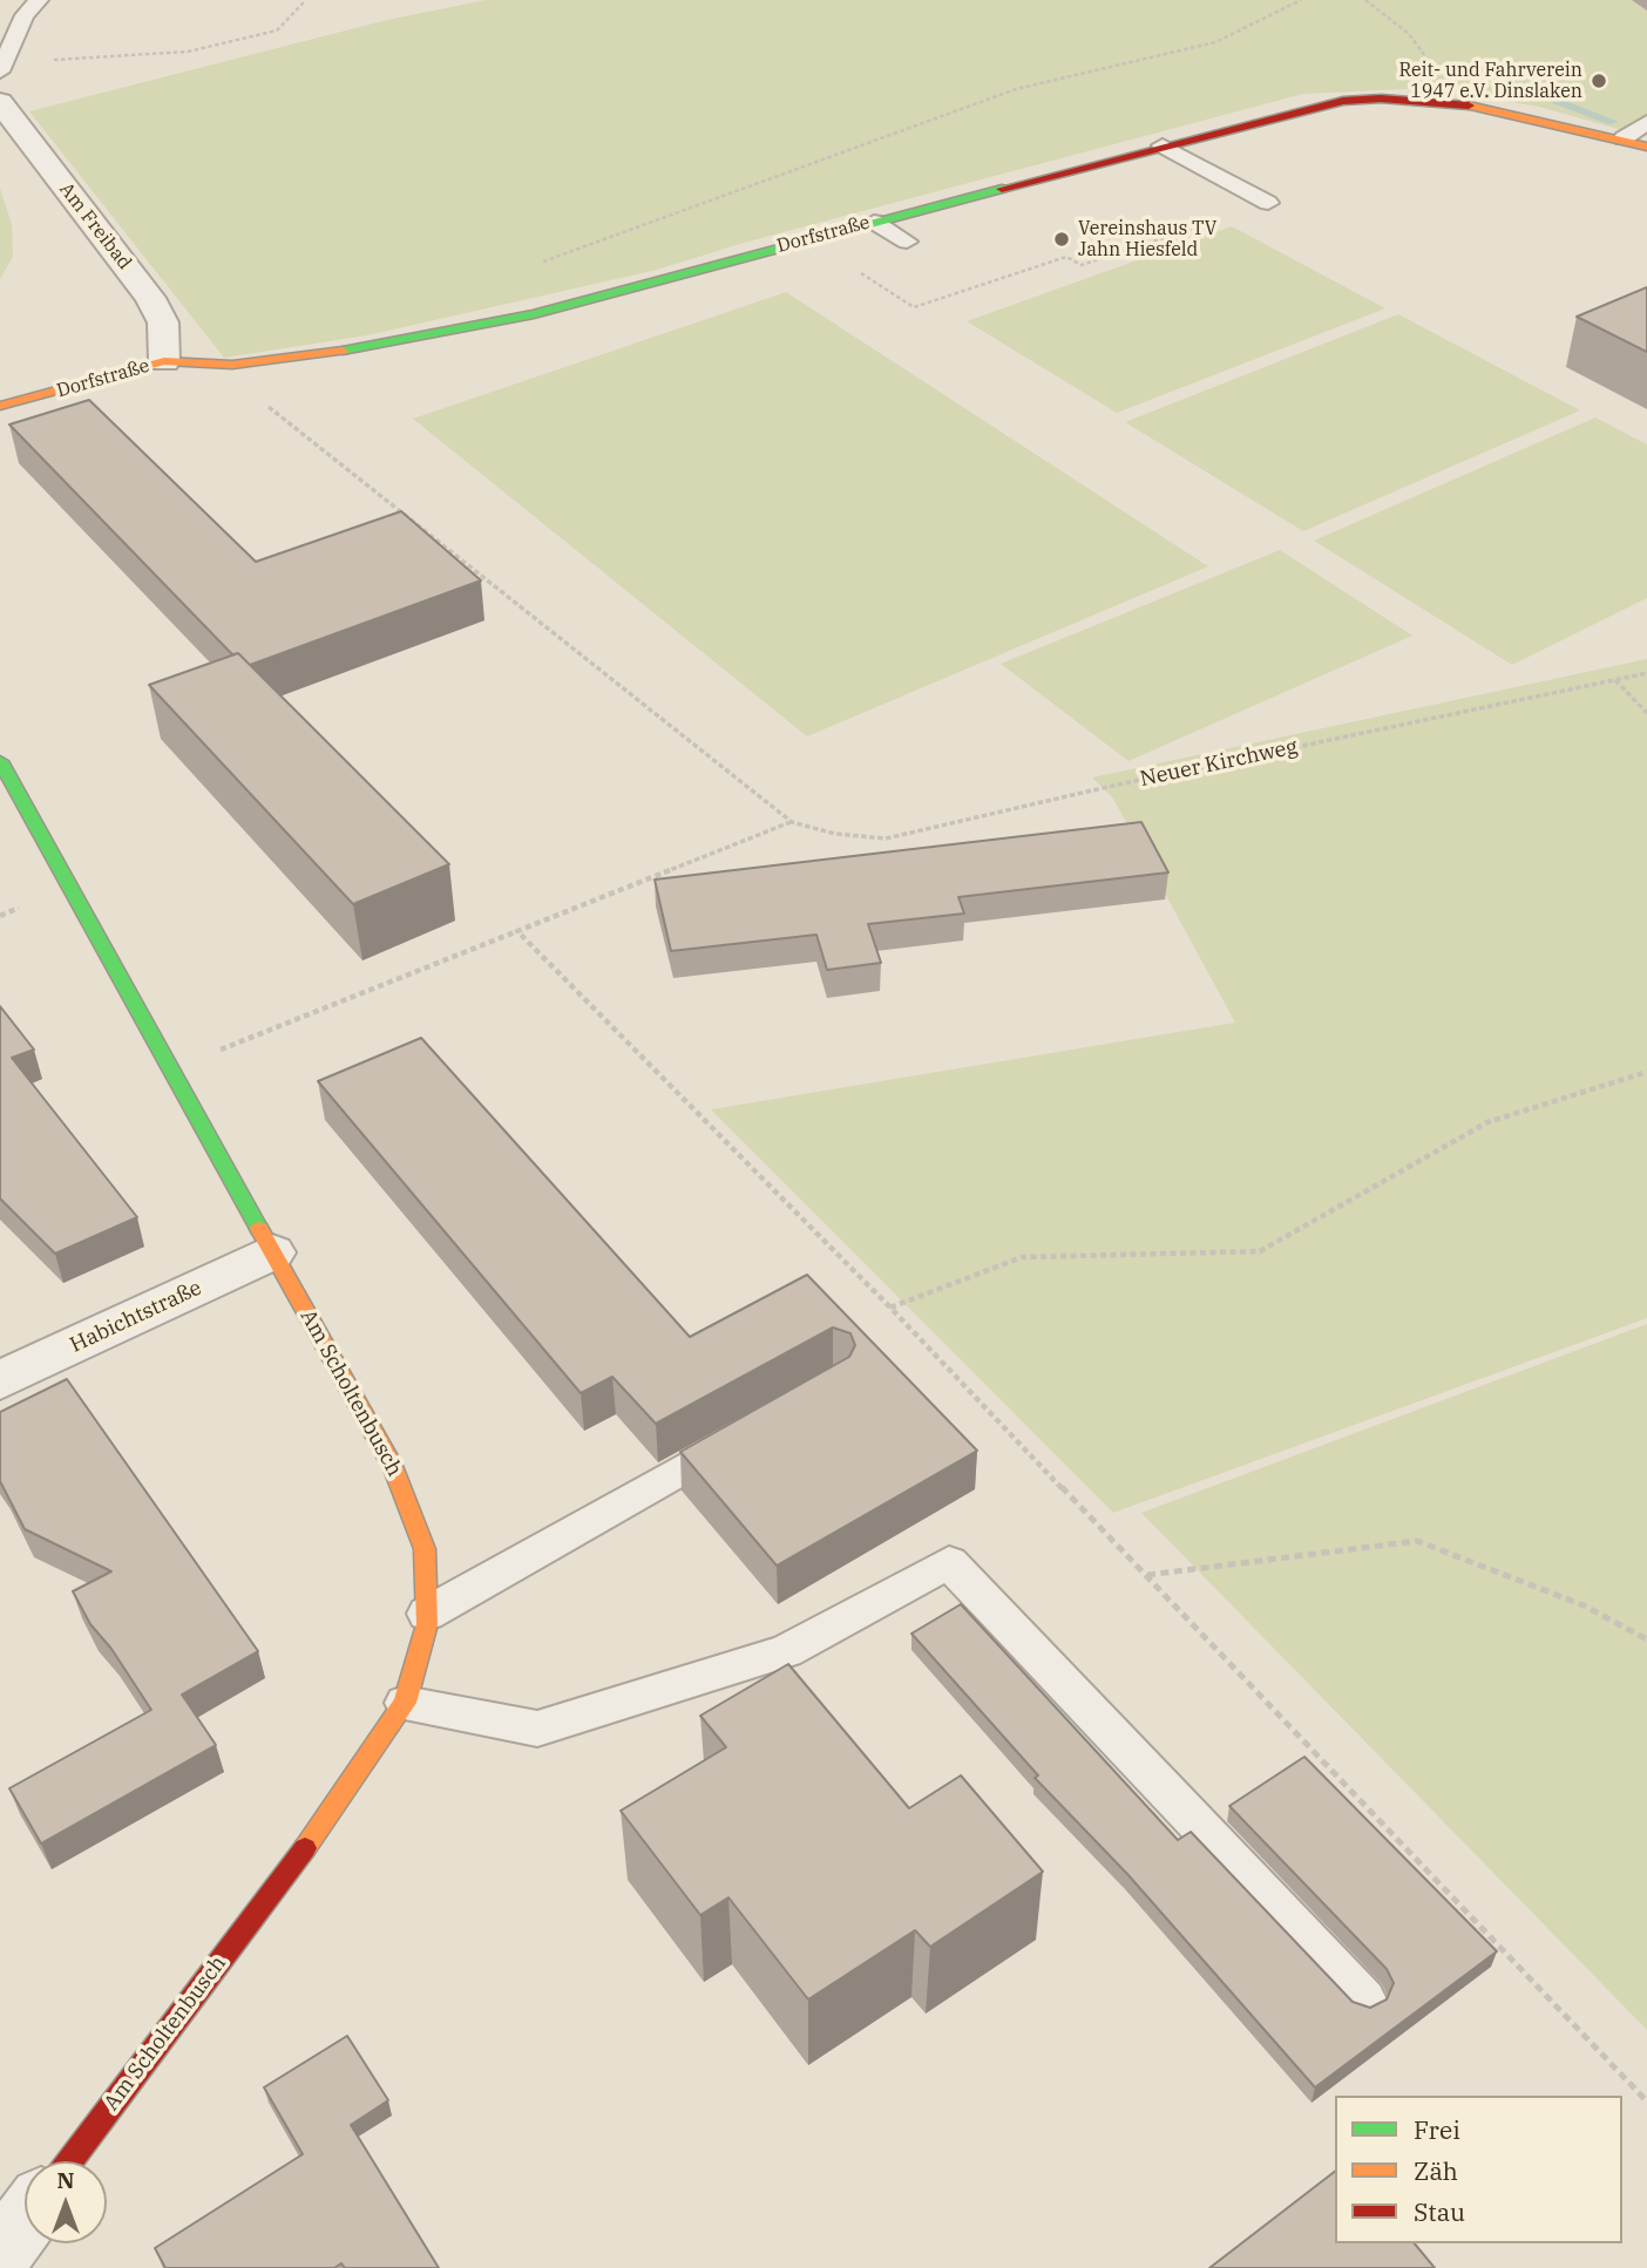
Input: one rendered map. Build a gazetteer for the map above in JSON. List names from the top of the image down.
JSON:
{
  "streets": {
    "street": [
      "Am Freibad",
      "Dorfstraße",
      "Habichtstraße",
      "Am Scholtenbusch"
    ],
    "path": ["Neuer Kirchweg"]
  },
  "crossings": [
    ["Am Freibad", "Dorfstraße"],
    ["Habichtstraße", "Am Scholtenbusch"]
  ],
  "places": ["Reit- und Fahrverein 1947 e.V. Dinslaken", "Vereinshaus TV Jahn Hiesfeld"],
  "legend": ["Frei", "Zäh", "Stau"],
  "north": "top"
}
